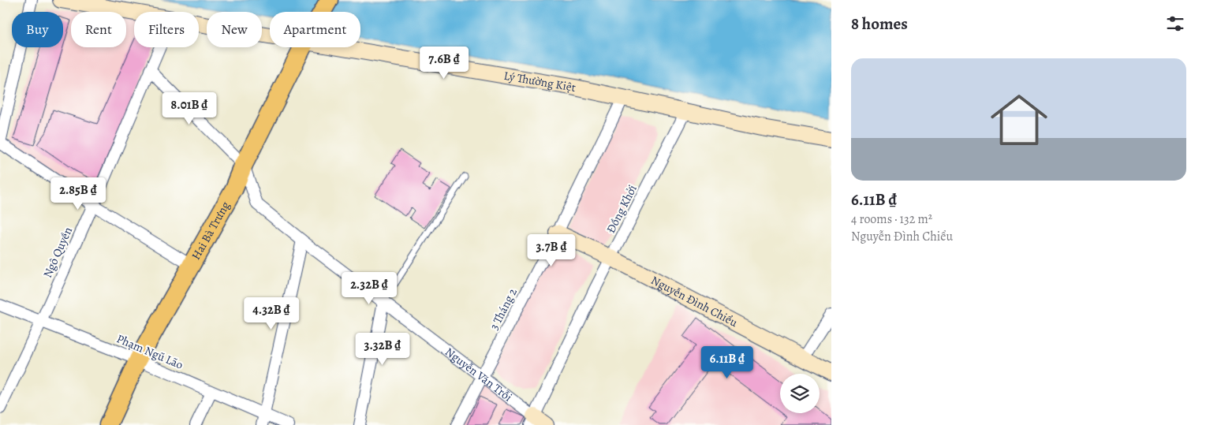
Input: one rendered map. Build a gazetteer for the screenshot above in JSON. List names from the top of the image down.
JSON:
{
  "streets": {
    "main road": ["Hai Bà Trưng"],
    "street": [
      "Lý Thường Kiệt",
      "Đồng Khởi",
      "Ngô Quyền",
      "Nguyễn Đình Chiểu",
      "3 Tháng 2",
      "Phạm Ngũ Lão",
      "Nguyễn Văn Trỗi"
    ]
  },
  "crossings": [
    ["Lý Thường Kiệt", "Đồng Khởi"],
    ["Lý Thường Kiệt", "3 Tháng 2"],
    ["Đồng Khởi", "Nguyễn Đình Chiểu"],
    ["Đồng Khởi", "Nguyễn Văn Trỗi"],
    ["Hai Bà Trưng", "Phạm Ngũ Lão"],
    ["Hai Bà Trưng", "Nguyễn Văn Trỗi"],
    ["Ngô Quyền", "Phạm Ngũ Lão"],
    ["Nguyễn Đình Chiểu", "3 Tháng 2"],
    ["3 Tháng 2", "Nguyễn Văn Trỗi"]
  ],
  "page": {
    "heading": "8 homes",
    "chip": [
      "Buy",
      "Rent",
      "Filters",
      "New",
      "Apartment"
    ],
    "price": [
      "7.6B ₫",
      "8.01B ₫",
      "2.85B ₫",
      "3.7B ₫",
      "2.32B ₫",
      "4.32B ₫",
      "3.32B ₫",
      "6.11B ₫"
    ],
    "list": [
      {
        "name": "6.11B ₫",
        "note": "4 rooms · 132 m² · Nguyễn Đình Chiểu"
      }
    ]
  }
}
